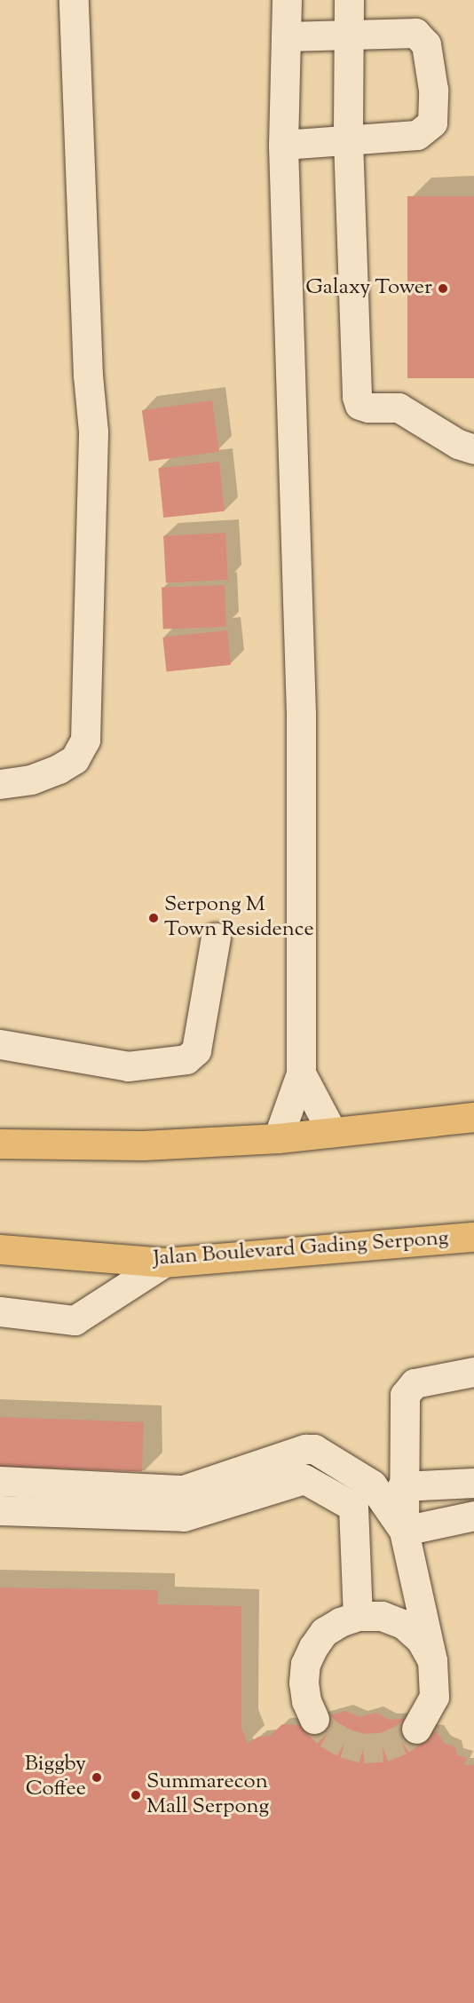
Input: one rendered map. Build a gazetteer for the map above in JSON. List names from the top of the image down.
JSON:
{
  "streets": {
    "main road": ["Jalan Boulevard Gading Serpong"]
  },
  "places": [
    "Galaxy Tower",
    "Serpong M Town Residence",
    "Biggby Coffee",
    "Summarecon Mall Serpong"
  ]
}
